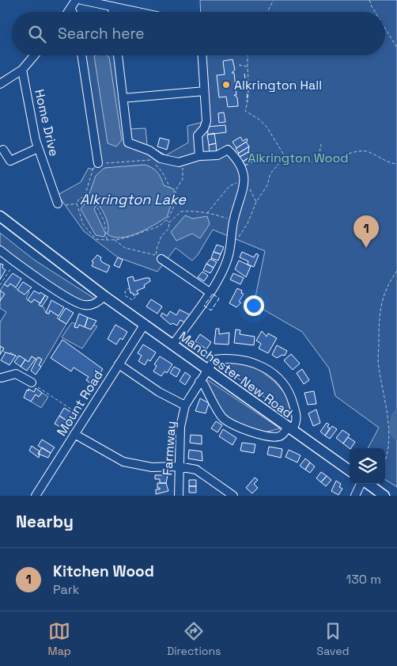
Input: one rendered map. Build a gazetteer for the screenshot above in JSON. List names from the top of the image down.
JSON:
{
  "streets": {
    "main road": ["Manchester New Road"],
    "street": ["Home Drive", "Mount Road", "Farmway"]
  },
  "crossings": [
    ["Manchester New Road", "Mount Road"],
    ["Manchester New Road", "Farmway"]
  ],
  "water": ["Alkrington Lake"],
  "parks": ["Alkrington Wood"],
  "places": ["Alkrington Hall"],
  "page": {
    "search": "Search here",
    "pins": "1",
    "heading": "Nearby",
    "list": [
      {
        "mark": "1",
        "name": "Kitchen Wood",
        "note": "Park",
        "value": "130 m"
      }
    ],
    "nav": ["Map", "Directions", "Saved"]
  }
}
